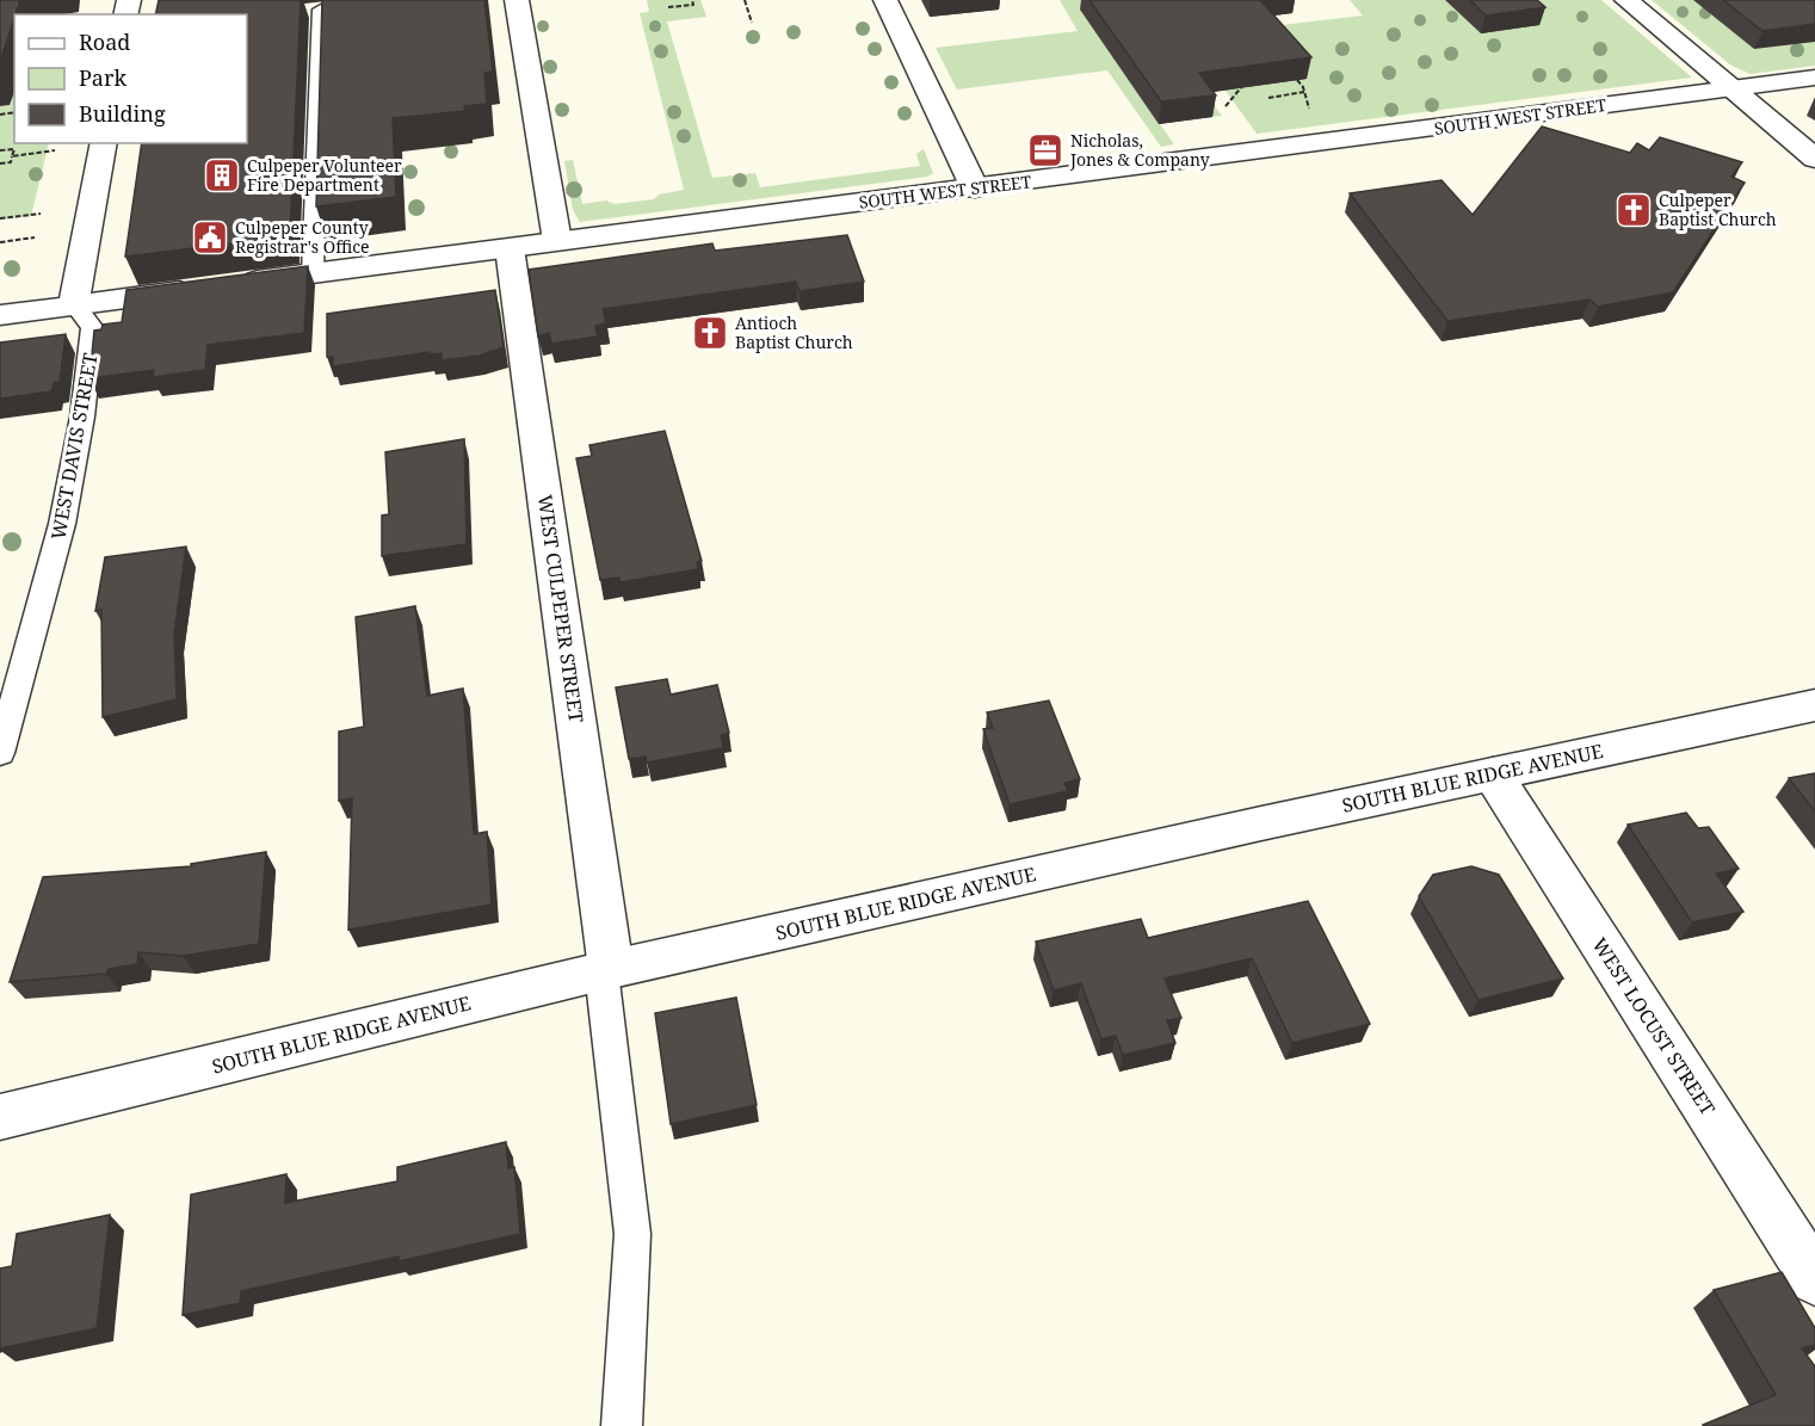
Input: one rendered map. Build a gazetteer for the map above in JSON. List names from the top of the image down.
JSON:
{
  "streets": {
    "street": [
      "SOUTH WEST STREET",
      "WEST CULPEPER STREET",
      "SOUTH BLUE RIDGE AVENUE",
      "WEST LOCUST STREET"
    ],
    "lane": ["WEST DAVIS STREET"]
  },
  "crossings": [
    ["SOUTH WEST STREET", "WEST CULPEPER STREET"],
    ["WEST CULPEPER STREET", "SOUTH BLUE RIDGE AVENUE"],
    ["SOUTH BLUE RIDGE AVENUE", "WEST LOCUST STREET"]
  ],
  "places": {
    "office": ["Nicholas, Jones & Company"],
    "building": ["Culpeper Volunteer Fire Department"],
    "church": ["Culpeper Baptist Church", "Antioch Baptist Church"],
    "public building": ["Culpeper County Registrar's Office"]
  },
  "legend": ["Road", "Park", "Building"]
}
